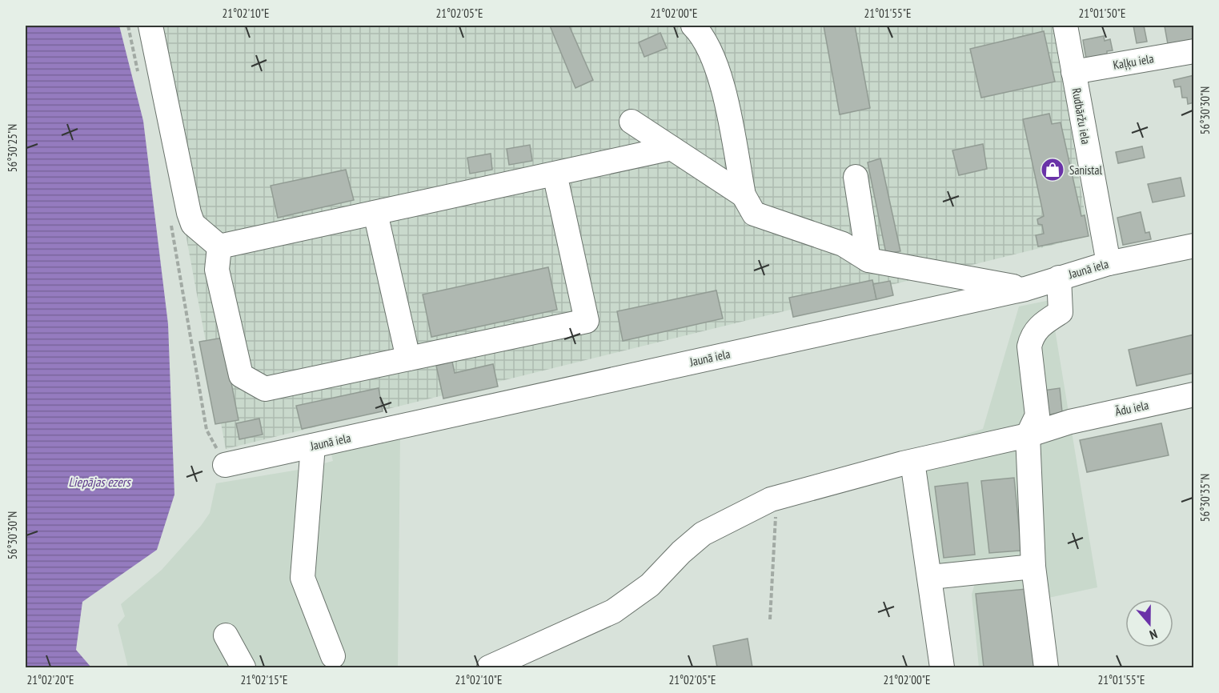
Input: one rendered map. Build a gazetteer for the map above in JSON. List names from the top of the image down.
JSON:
{
  "streets": {
    "street": [
      "Kaļķu iela",
      "Rudbāržu iela",
      "Jaunā iela",
      "Ādu iela"
    ]
  },
  "crossings": [
    ["Kaļķu iela", "Rudbāržu iela"],
    ["Rudbāržu iela", "Jaunā iela"]
  ],
  "water": ["Liepājas ezers"],
  "places": {
    "shop": ["Sanistal"]
  },
  "north": "bottom",
  "coordinates": [
    "21°02'10\"E",
    "21°02'05\"E",
    "21°02'00\"E",
    "21°01'55\"E",
    "21°01'50\"E",
    "56°30'30\"N",
    "56°30'25\"N",
    "56°30'35\"N",
    "21°02'20\"E",
    "21°02'15\"E"
  ]
}
